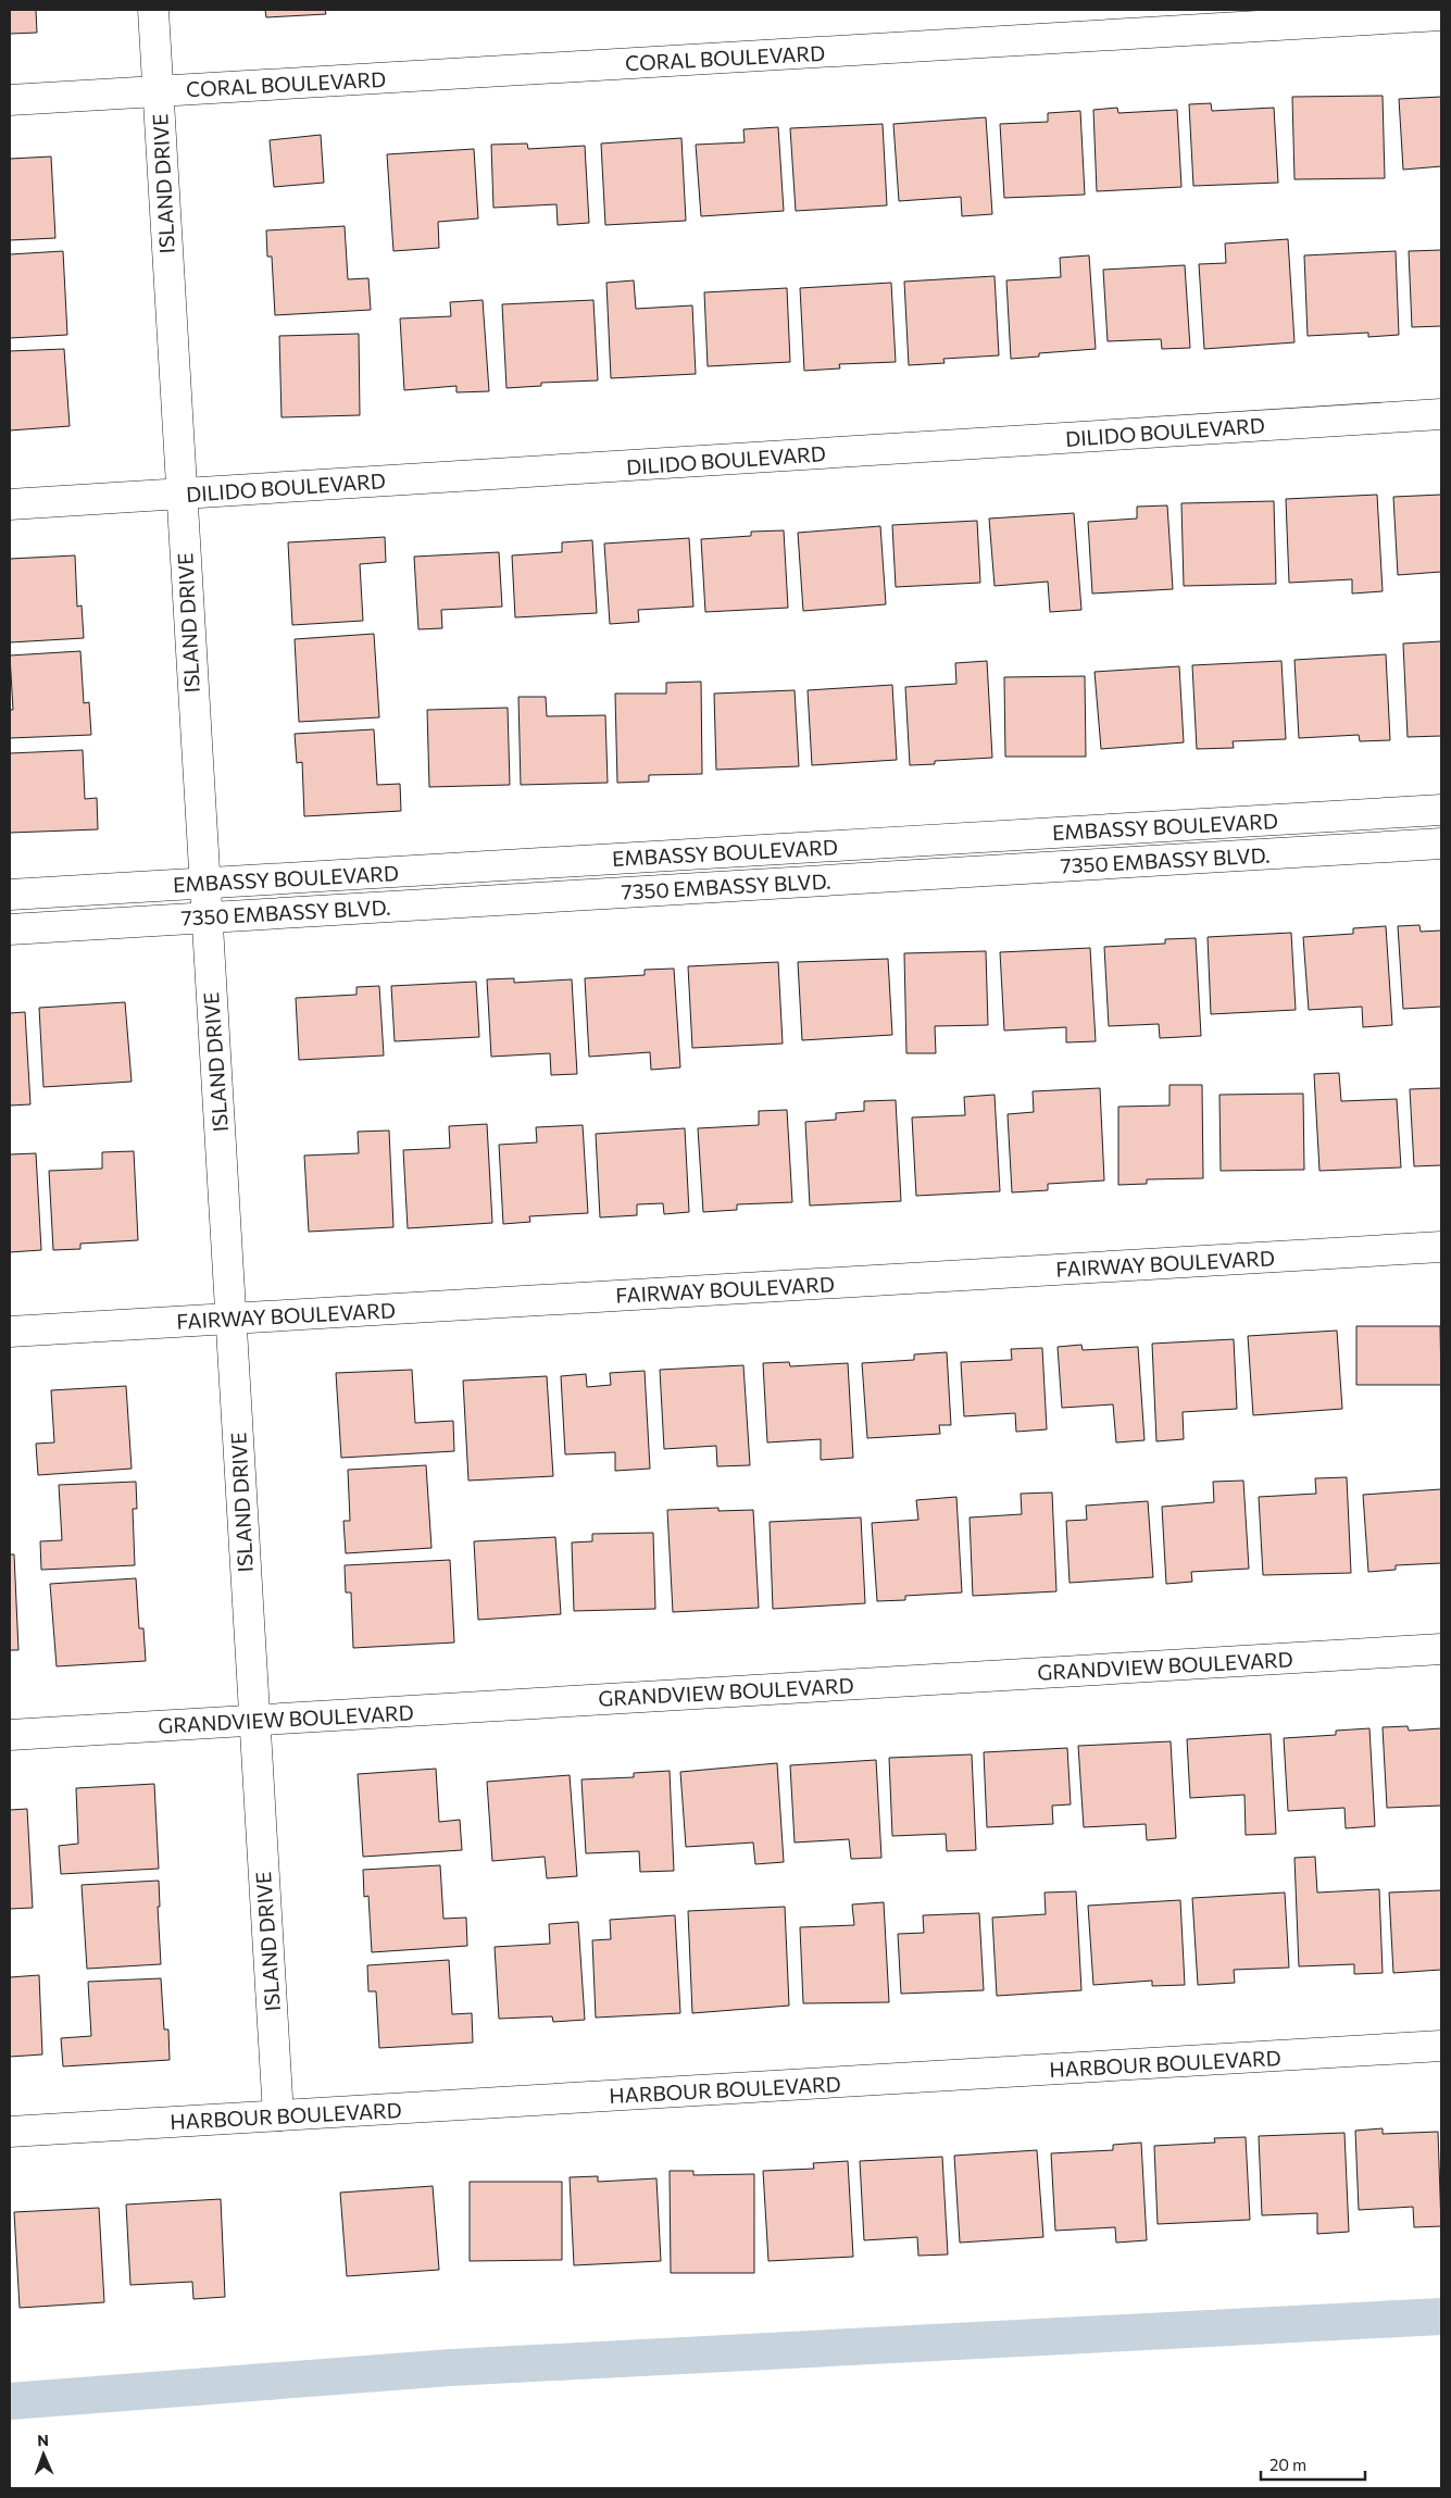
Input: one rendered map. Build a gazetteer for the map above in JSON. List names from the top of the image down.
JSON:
{
  "streets": {
    "street": [
      "CORAL BOULEVARD",
      "ISLAND DRIVE",
      "DILIDO BOULEVARD",
      "EMBASSY BOULEVARD",
      "7350 EMBASSY BLVD.",
      "FAIRWAY BOULEVARD",
      "GRANDVIEW BOULEVARD",
      "HARBOUR BOULEVARD"
    ]
  },
  "crossings": [
    ["CORAL BOULEVARD", "ISLAND DRIVE"],
    ["ISLAND DRIVE", "DILIDO BOULEVARD"],
    ["ISLAND DRIVE", "EMBASSY BOULEVARD"],
    ["ISLAND DRIVE", "7350 EMBASSY BLVD."],
    ["ISLAND DRIVE", "FAIRWAY BOULEVARD"],
    ["ISLAND DRIVE", "GRANDVIEW BOULEVARD"],
    ["ISLAND DRIVE", "HARBOUR BOULEVARD"]
  ],
  "scale_bar": "20 m",
  "north": "top"
}
